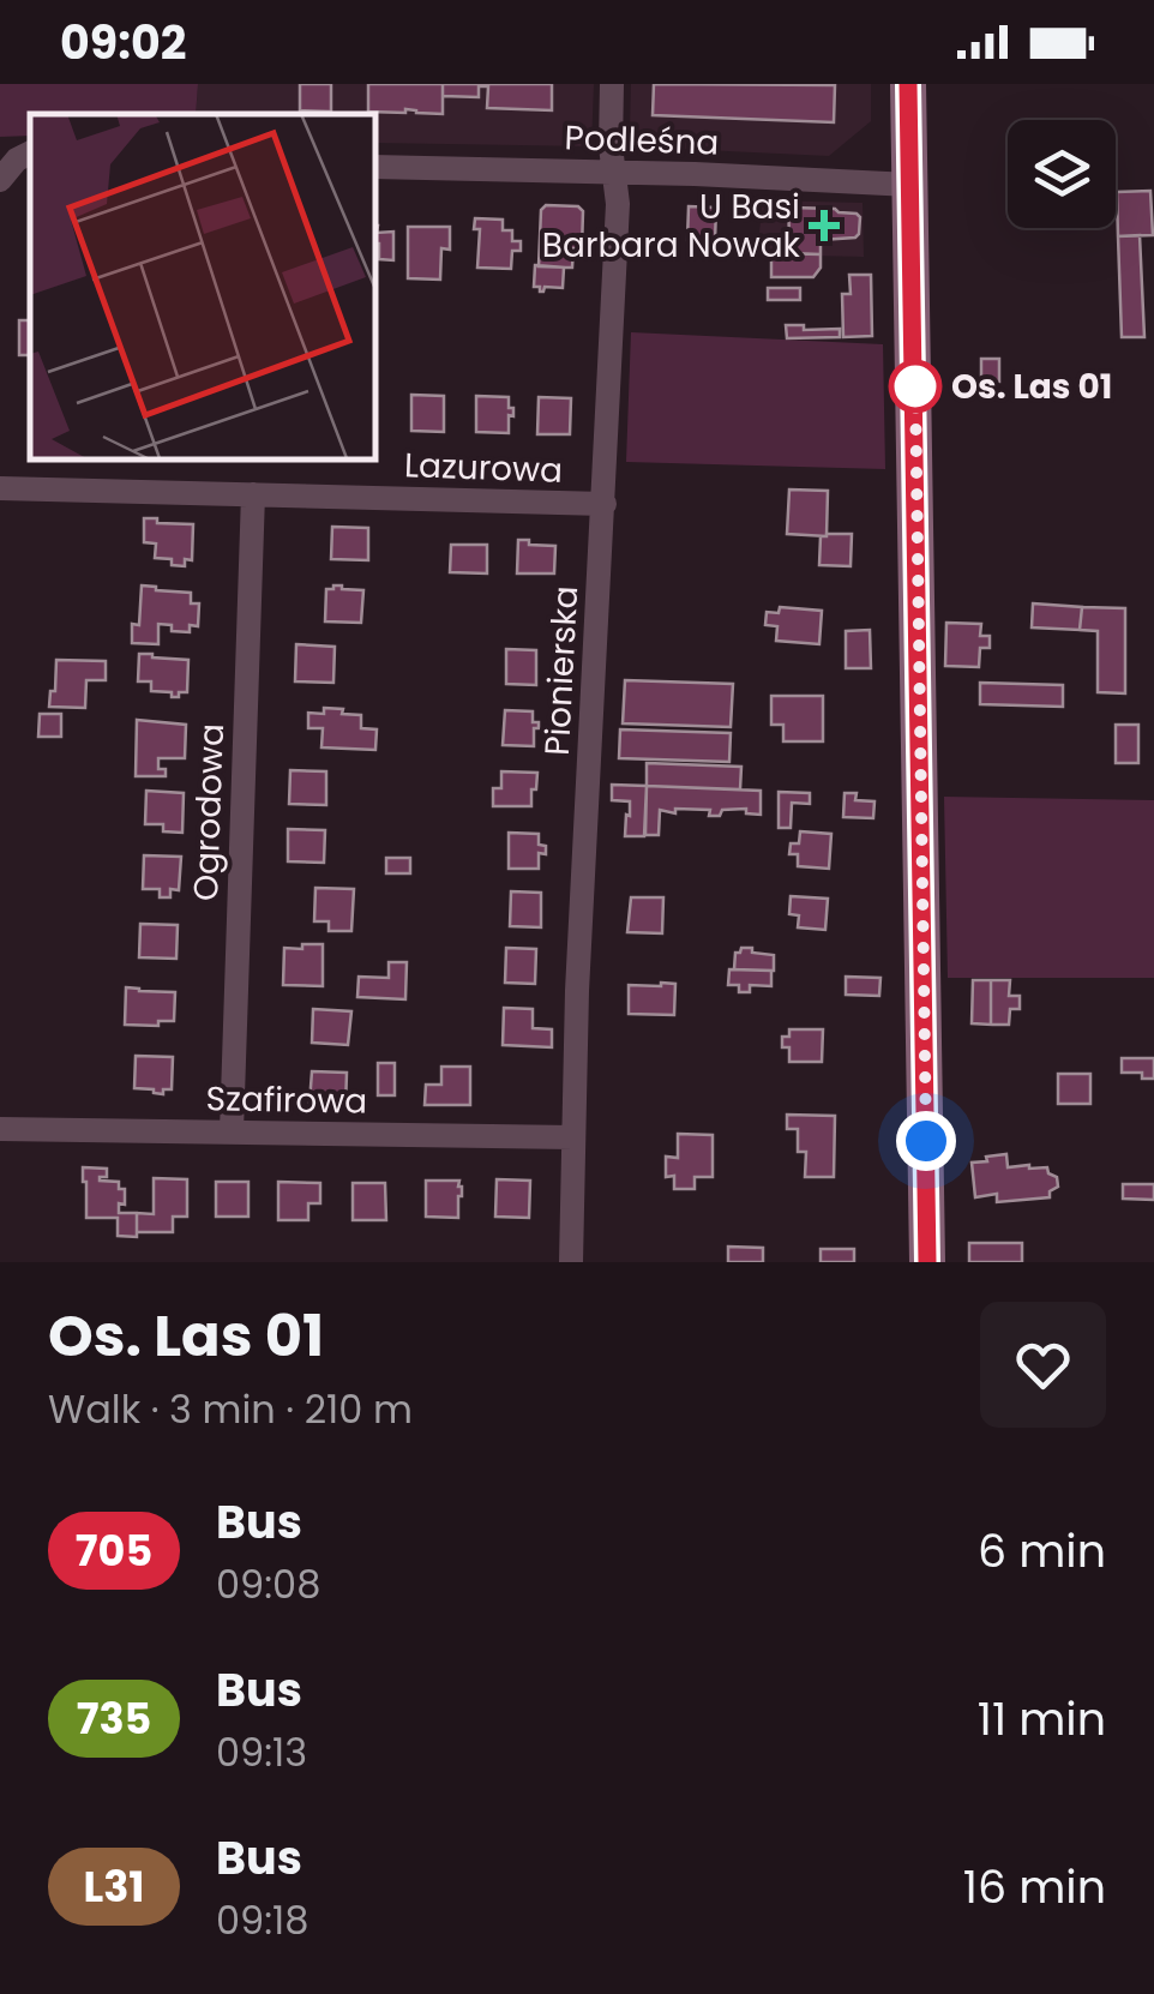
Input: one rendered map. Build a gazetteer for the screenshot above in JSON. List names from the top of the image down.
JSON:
{
  "streets": {
    "street": [
      "Podleśna",
      "Lazurowa",
      "Pionierska",
      "Ogrodowa",
      "Szafirowa"
    ]
  },
  "crossings": [
    ["Podleśna", "Pionierska"],
    ["Lazurowa", "Pionierska"],
    ["Lazurowa", "Ogrodowa"],
    ["Pionierska", "Szafirowa"],
    ["Ogrodowa", "Szafirowa"]
  ],
  "places": {
    "health": ["U Basi Barbara Nowak"],
    "other": ["Os. Las 01"]
  },
  "lines": ["bus line 705"],
  "page": {
    "status": "09:02",
    "heading": ["Os. Las 01", "Walk · 3 min · 210 m"],
    "list": [
      {
        "mark": "705",
        "name": "Bus",
        "note": "09:08",
        "value": "6 min"
      },
      {
        "mark": "735",
        "name": "Bus",
        "note": "09:13",
        "value": "11 min"
      },
      {
        "mark": "L31",
        "name": "Bus",
        "note": "09:18",
        "value": "16 min"
      }
    ]
  }
}
